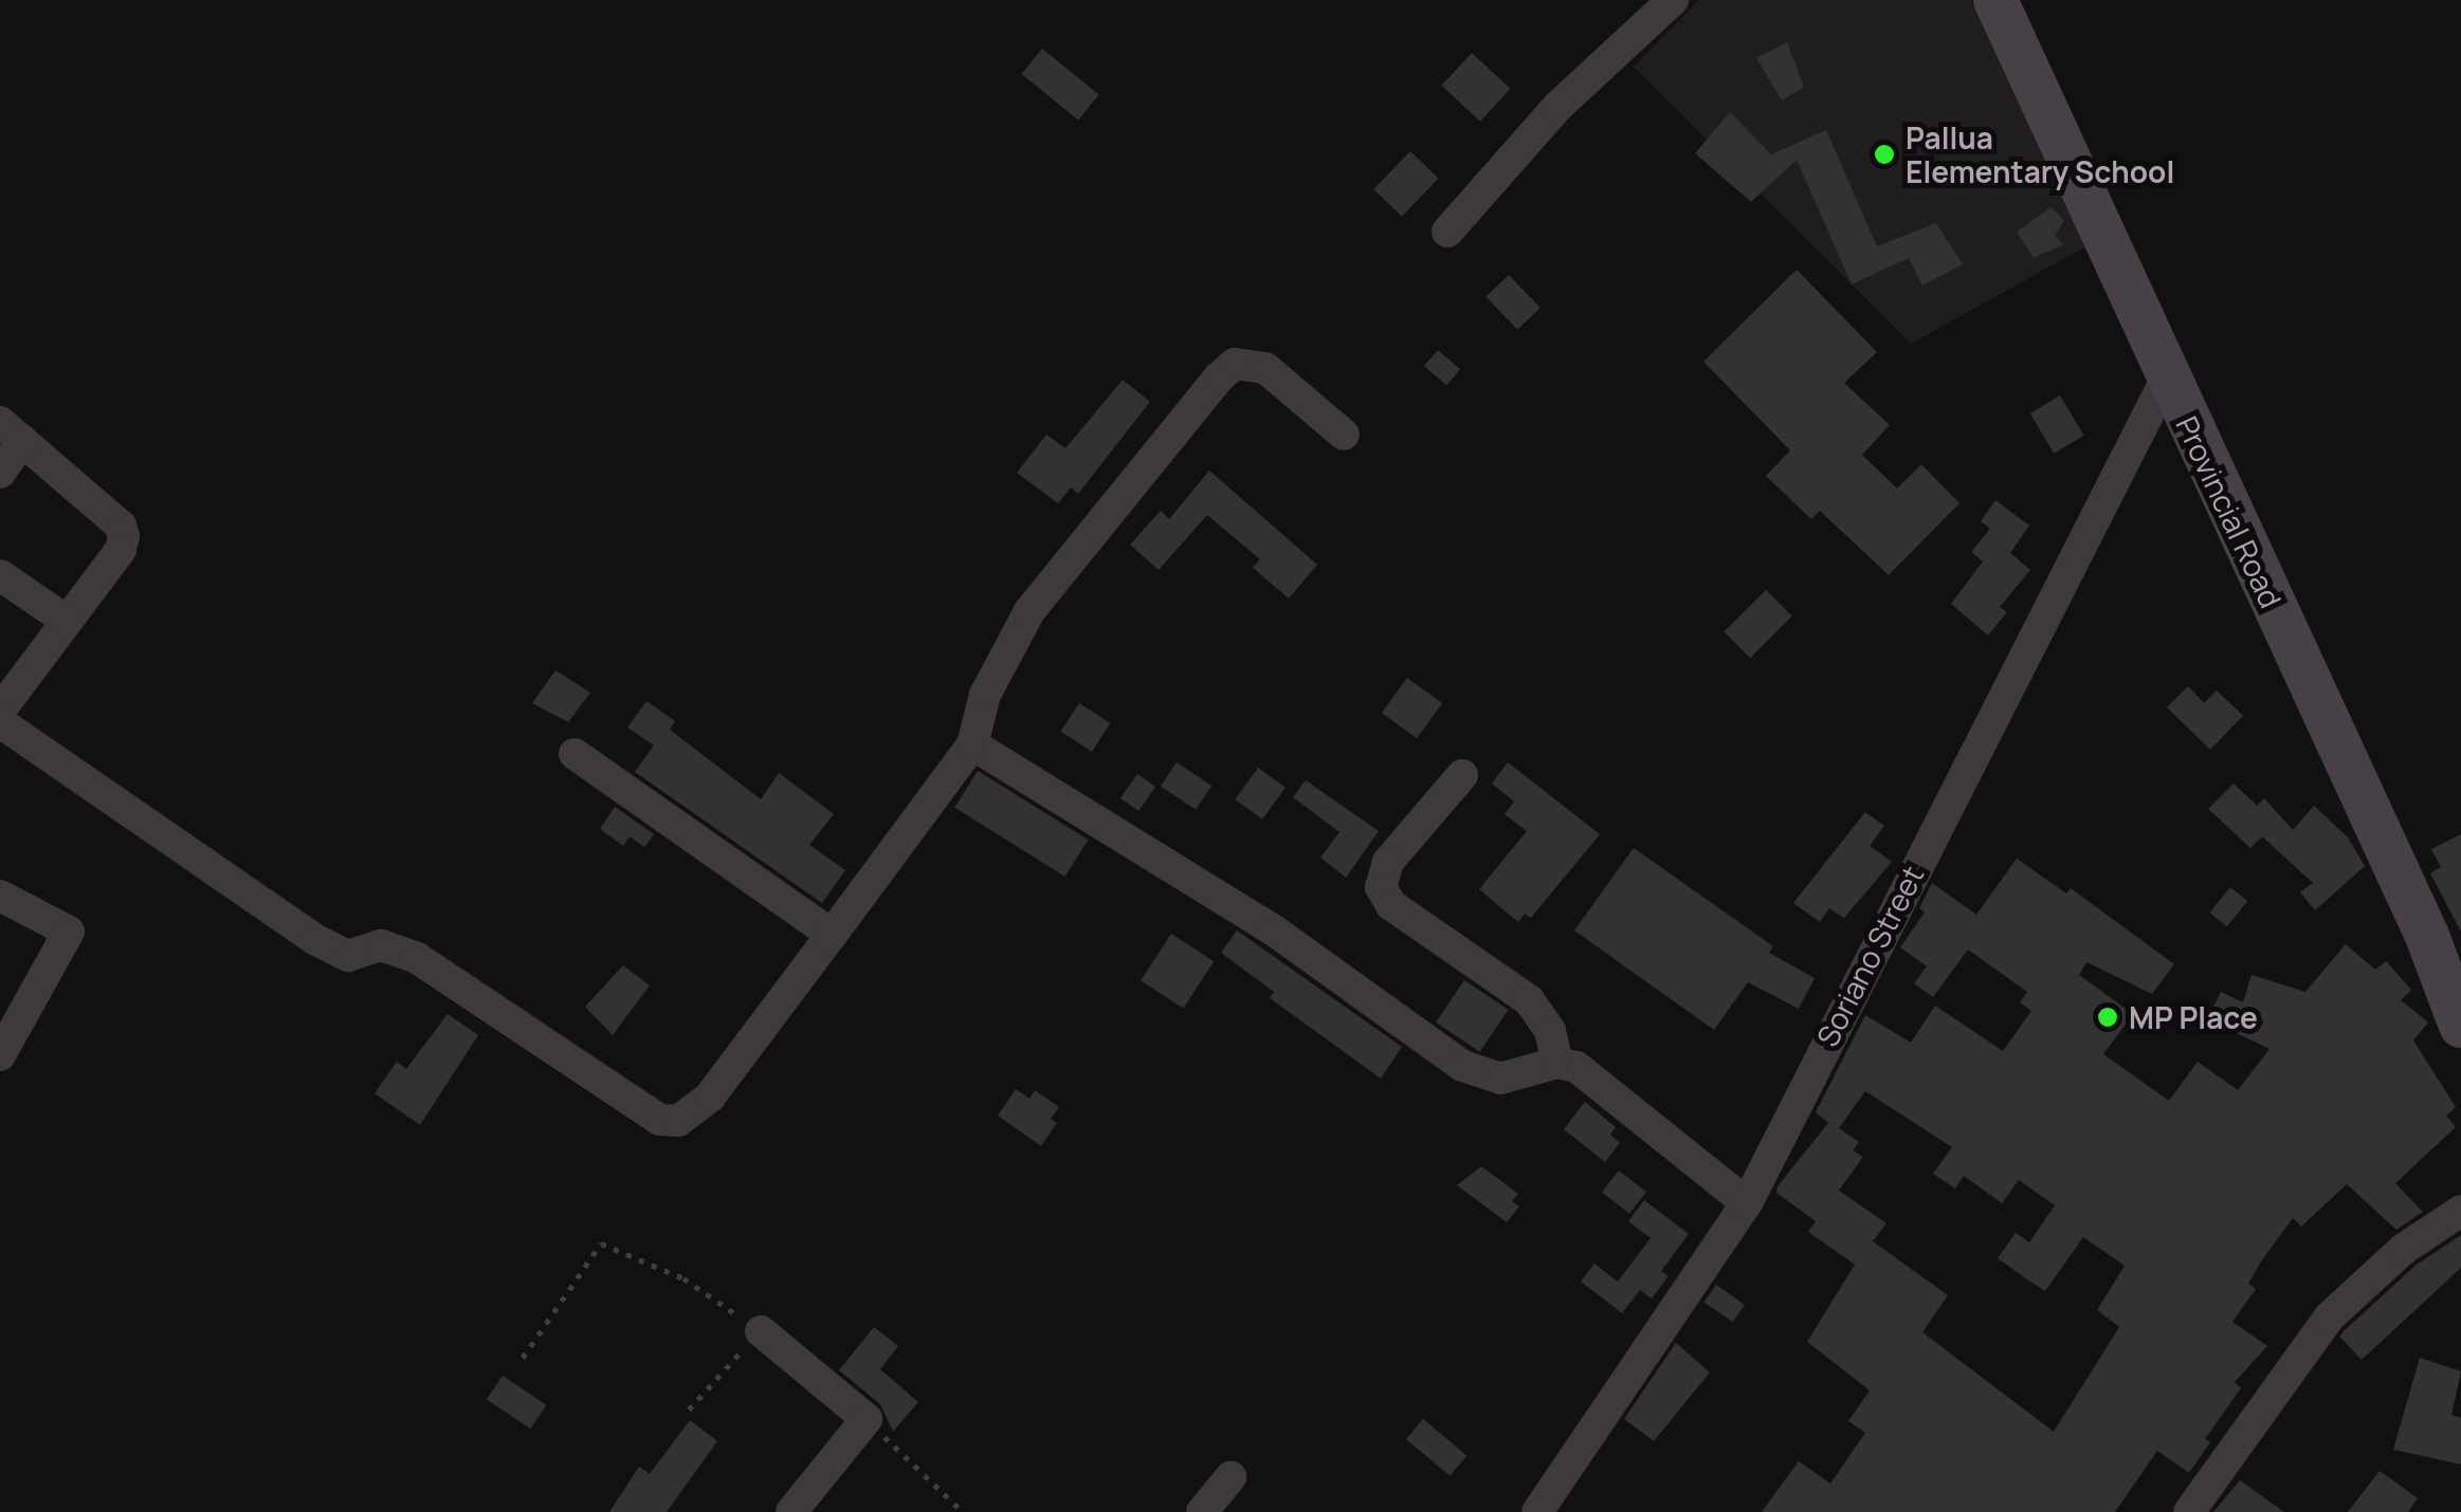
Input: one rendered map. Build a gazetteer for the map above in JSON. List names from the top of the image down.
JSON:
{
  "streets": {
    "main road": ["Provincial Road"],
    "street": ["Soriano Street"]
  },
  "crossings": [
    ["Provincial Road", "Soriano Street"]
  ],
  "places": ["Pallua Elementary School", "MP Place"]
}
